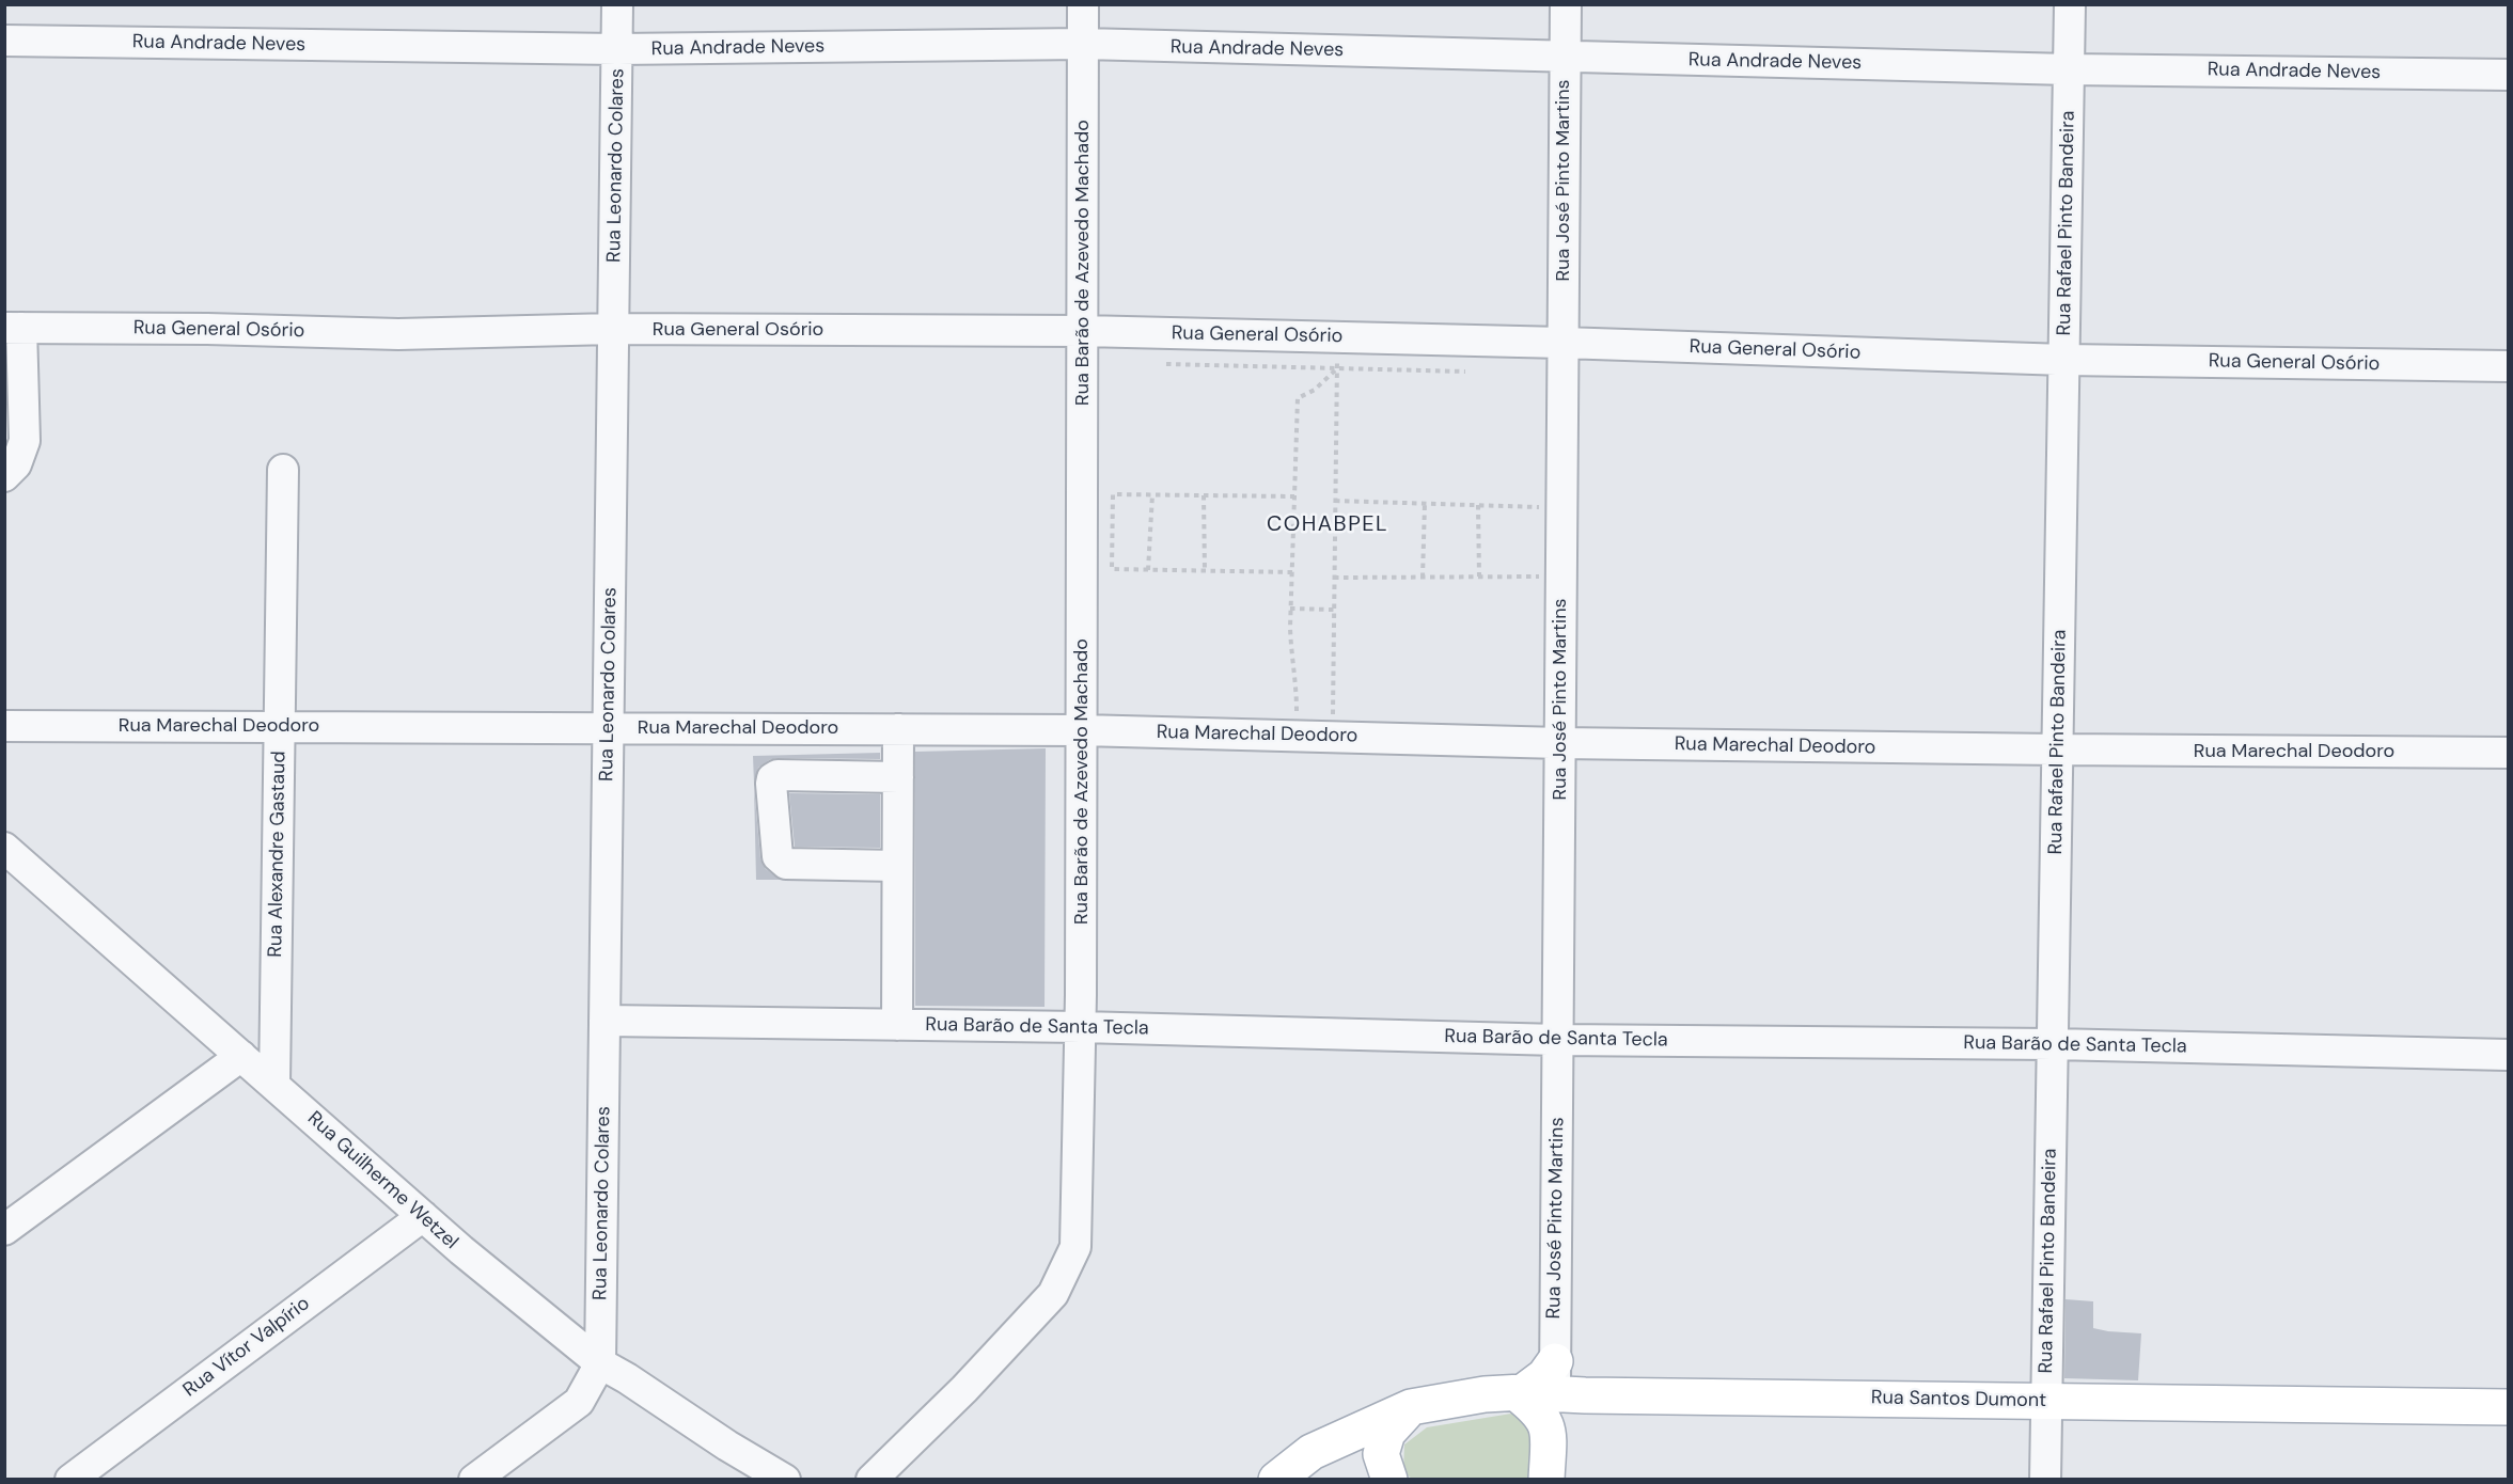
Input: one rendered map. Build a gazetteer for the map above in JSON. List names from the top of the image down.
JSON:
{
  "streets": {
    "main road": ["Rua Santos Dumont"],
    "street": [
      "Rua Andrade Neves",
      "Rua Leonardo Colares",
      "Rua José Pinto Martins",
      "Rua Rafael Pinto Bandeira",
      "Rua Barão de Azevedo Machado",
      "Rua General Osório",
      "Rua Marechal Deodoro",
      "Rua Alexandre Gastaud",
      "Rua Barão de Santa Tecla",
      "Rua Guilherme Wetzel",
      "Rua Vítor Valpírio"
    ]
  },
  "crossings": [
    ["Rua Andrade Neves", "Rua Leonardo Colares"],
    ["Rua Andrade Neves", "Rua José Pinto Martins"],
    ["Rua Andrade Neves", "Rua Rafael Pinto Bandeira"],
    ["Rua Andrade Neves", "Rua Barão de Azevedo Machado"],
    ["Rua Leonardo Colares", "Rua General Osório"],
    ["Rua Leonardo Colares", "Rua Marechal Deodoro"],
    ["Rua Leonardo Colares", "Rua Barão de Santa Tecla"],
    ["Rua Leonardo Colares", "Rua Guilherme Wetzel"],
    ["Rua José Pinto Martins", "Rua General Osório"],
    ["Rua José Pinto Martins", "Rua Marechal Deodoro"],
    ["Rua José Pinto Martins", "Rua Barão de Santa Tecla"],
    ["Rua José Pinto Martins", "Rua Santos Dumont"],
    ["Rua Rafael Pinto Bandeira", "Rua General Osório"],
    ["Rua Rafael Pinto Bandeira", "Rua Marechal Deodoro"],
    ["Rua Rafael Pinto Bandeira", "Rua Barão de Santa Tecla"],
    ["Rua Rafael Pinto Bandeira", "Rua Santos Dumont"],
    ["Rua Barão de Azevedo Machado", "Rua General Osório"],
    ["Rua Barão de Azevedo Machado", "Rua Marechal Deodoro"],
    ["Rua Barão de Azevedo Machado", "Rua Barão de Santa Tecla"],
    ["Rua Marechal Deodoro", "Rua Alexandre Gastaud"],
    ["Rua Alexandre Gastaud", "Rua Guilherme Wetzel"],
    ["Rua Guilherme Wetzel", "Rua Vítor Valpírio"]
  ],
  "districts": ["COHABPEL"]
}
